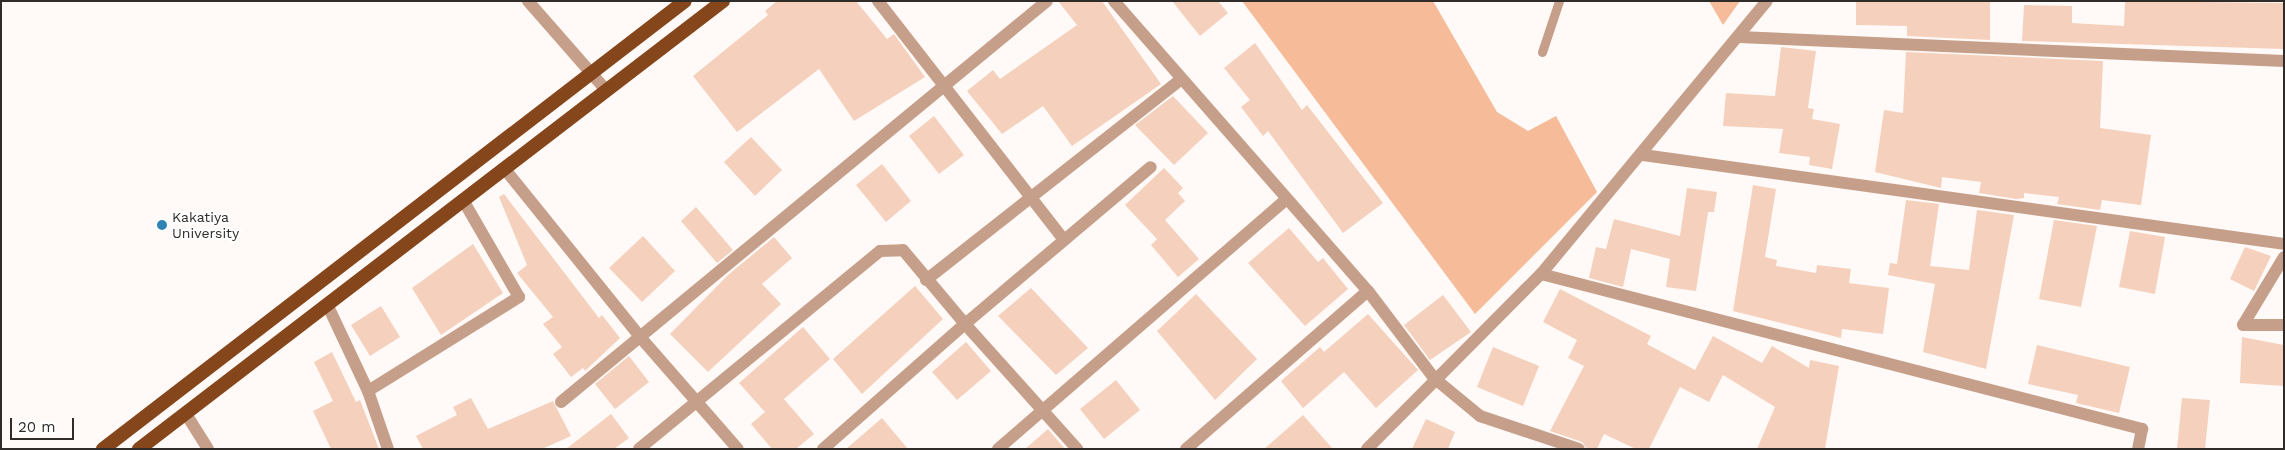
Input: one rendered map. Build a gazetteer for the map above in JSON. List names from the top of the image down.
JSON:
{
  "places": ["Kakatiya University"],
  "scale_bar": "20 m"
}
